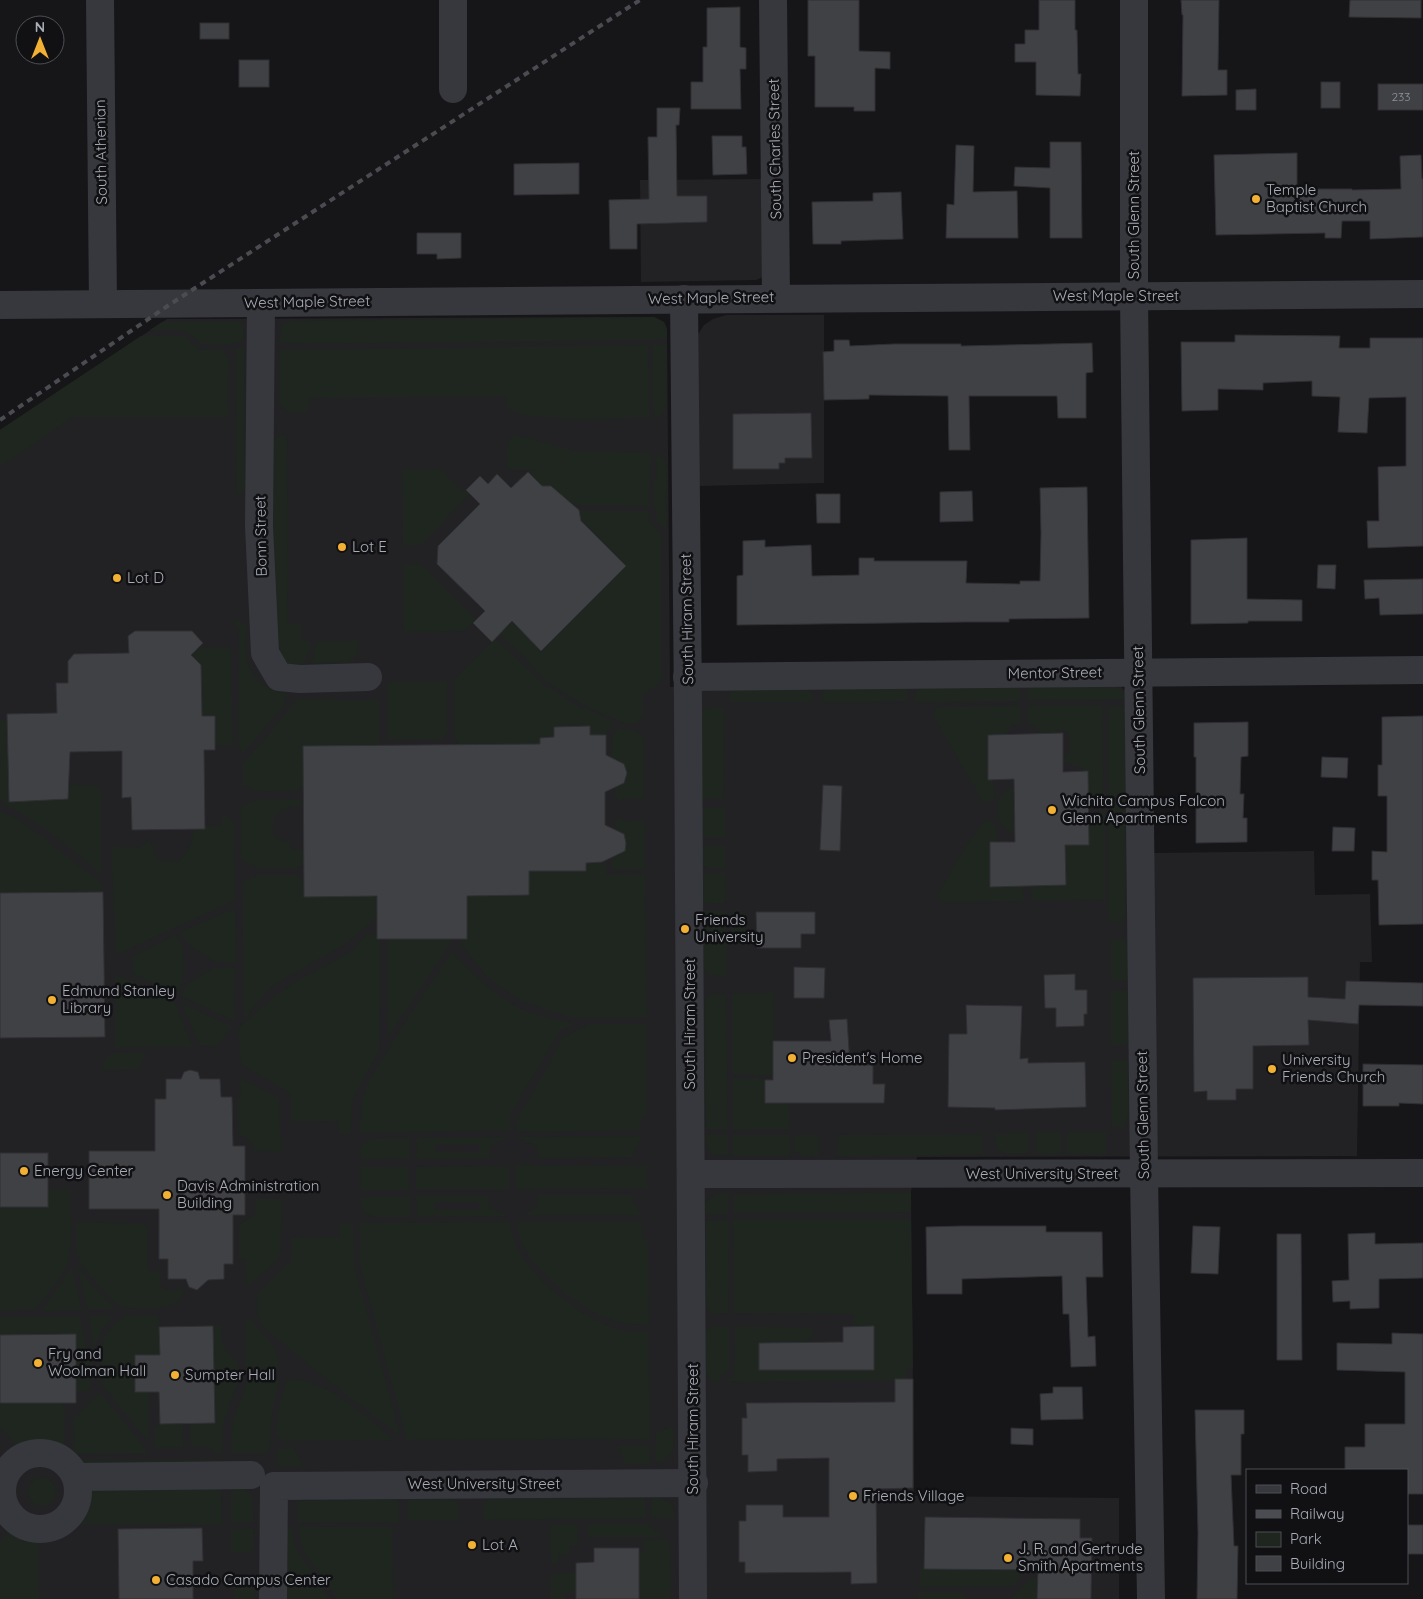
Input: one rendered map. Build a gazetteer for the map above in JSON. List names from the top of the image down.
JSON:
{
  "streets": {
    "street": [
      "South Charles Street",
      "South Athenian",
      "South Glenn Street",
      "West Maple Street",
      "Bonn Street",
      "South Hiram Street",
      "Mentor Street",
      "West University Street"
    ]
  },
  "crossings": [
    ["South Charles Street", "West Maple Street"],
    ["South Athenian", "West Maple Street"],
    ["South Glenn Street", "West Maple Street"],
    ["South Glenn Street", "Mentor Street"],
    ["South Glenn Street", "West University Street"],
    ["West Maple Street", "Bonn Street"],
    ["West Maple Street", "South Hiram Street"],
    ["South Hiram Street", "Mentor Street"],
    ["South Hiram Street", "West University Street"]
  ],
  "places": [
    "Temple Baptist Church",
    "Lot E",
    "Lot D",
    "Wichita Campus Falcon Glenn Apartments",
    "Friends University",
    "Edmund Stanley Library",
    "President's Home",
    "University Friends Church",
    "Energy Center",
    "Davis Administration Building",
    "Fry and Woolman Hall",
    "Sumpter Hall",
    "Friends Village",
    "Lot A",
    "J. R. and Gertrude Smith Apartments",
    "Casado Campus Center"
  ],
  "house_numbers": ["233"],
  "legend": [
    "Road",
    "Railway",
    "Park",
    "Building"
  ],
  "north": "top"
}
